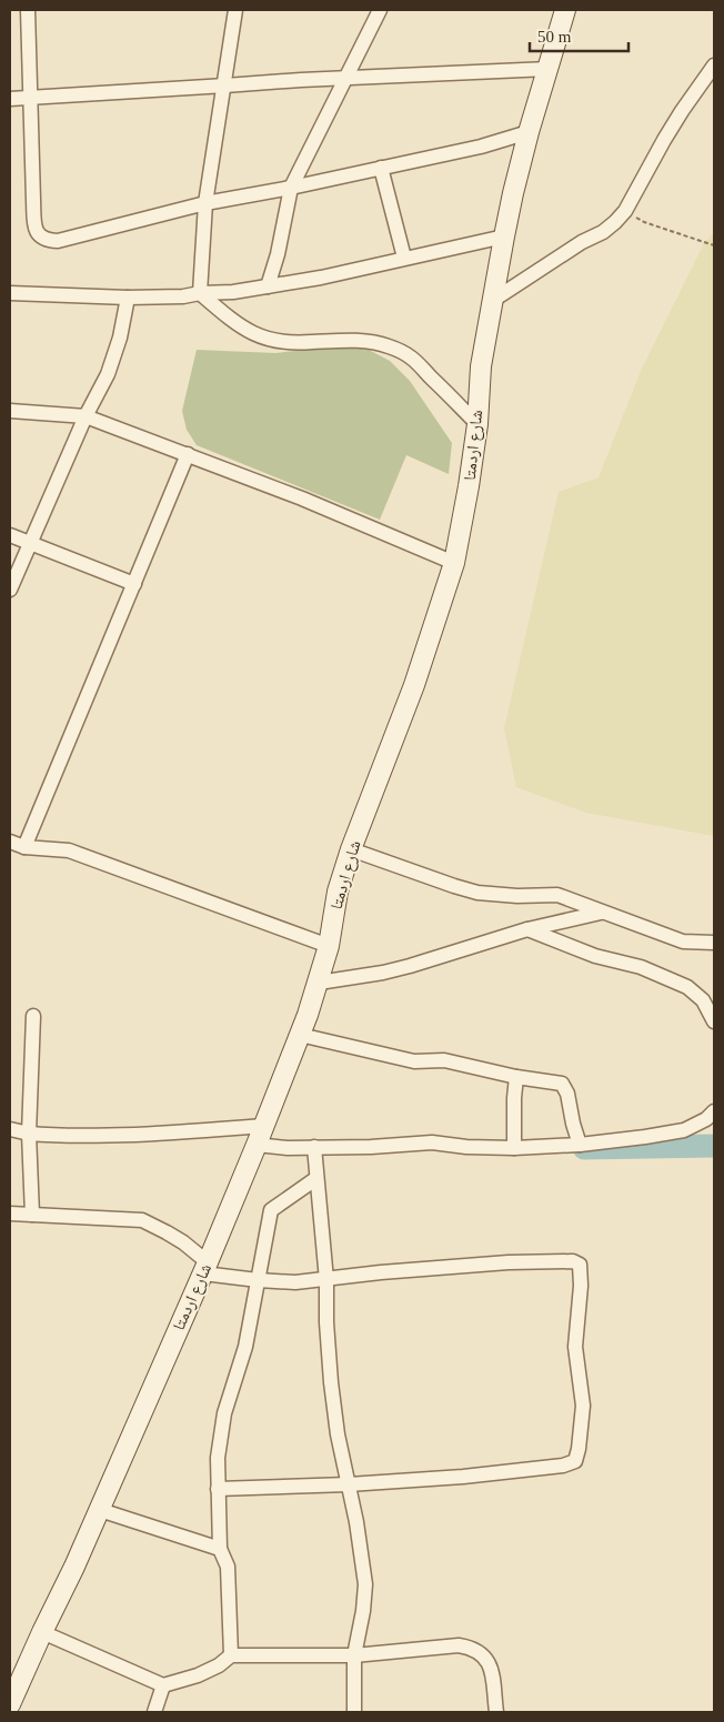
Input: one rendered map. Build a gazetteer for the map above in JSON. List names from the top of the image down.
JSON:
{
  "streets": {
    "main road": ["شارع اردمتا"]
  },
  "scale_bar": "50 m"
}
